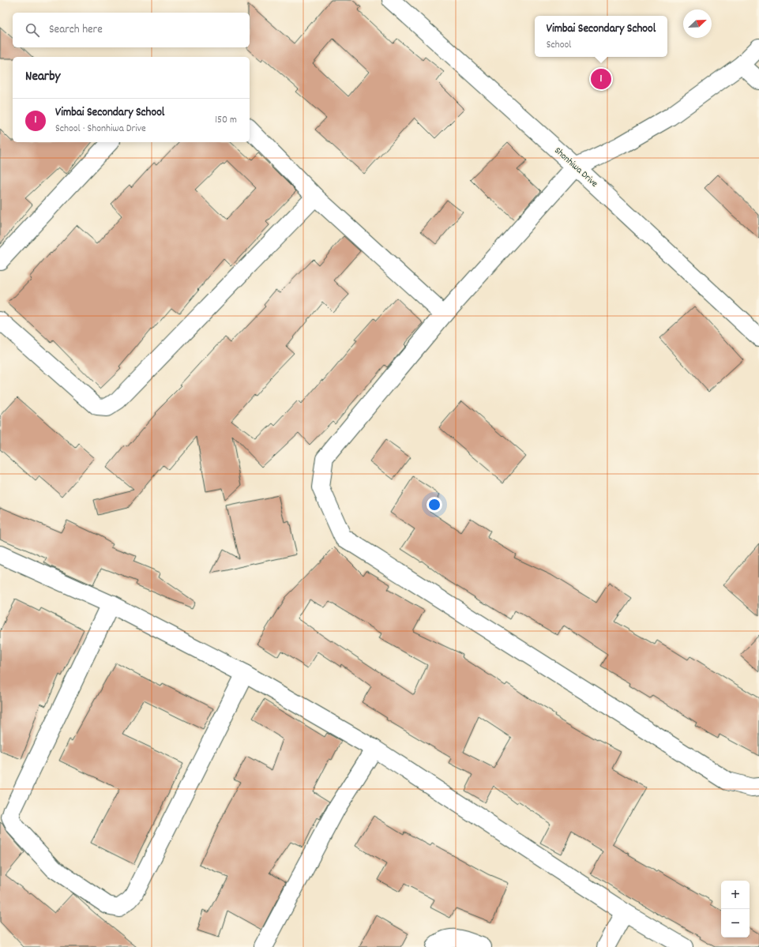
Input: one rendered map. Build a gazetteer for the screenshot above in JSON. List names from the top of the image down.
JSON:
{
  "streets": {
    "street": ["Shonhiwa Drive"]
  },
  "north": "top right",
  "page": {
    "search": "Search here",
    "popup": ["Vimbai Secondary School", "School"],
    "heading": "Nearby",
    "pins": "1",
    "list": [
      {
        "mark": "1",
        "name": "Vimbai Secondary School",
        "note": "School · Shonhiwa Drive",
        "value": "150 m"
      }
    ],
    "map_buttons": ["+", "−"]
  }
}
